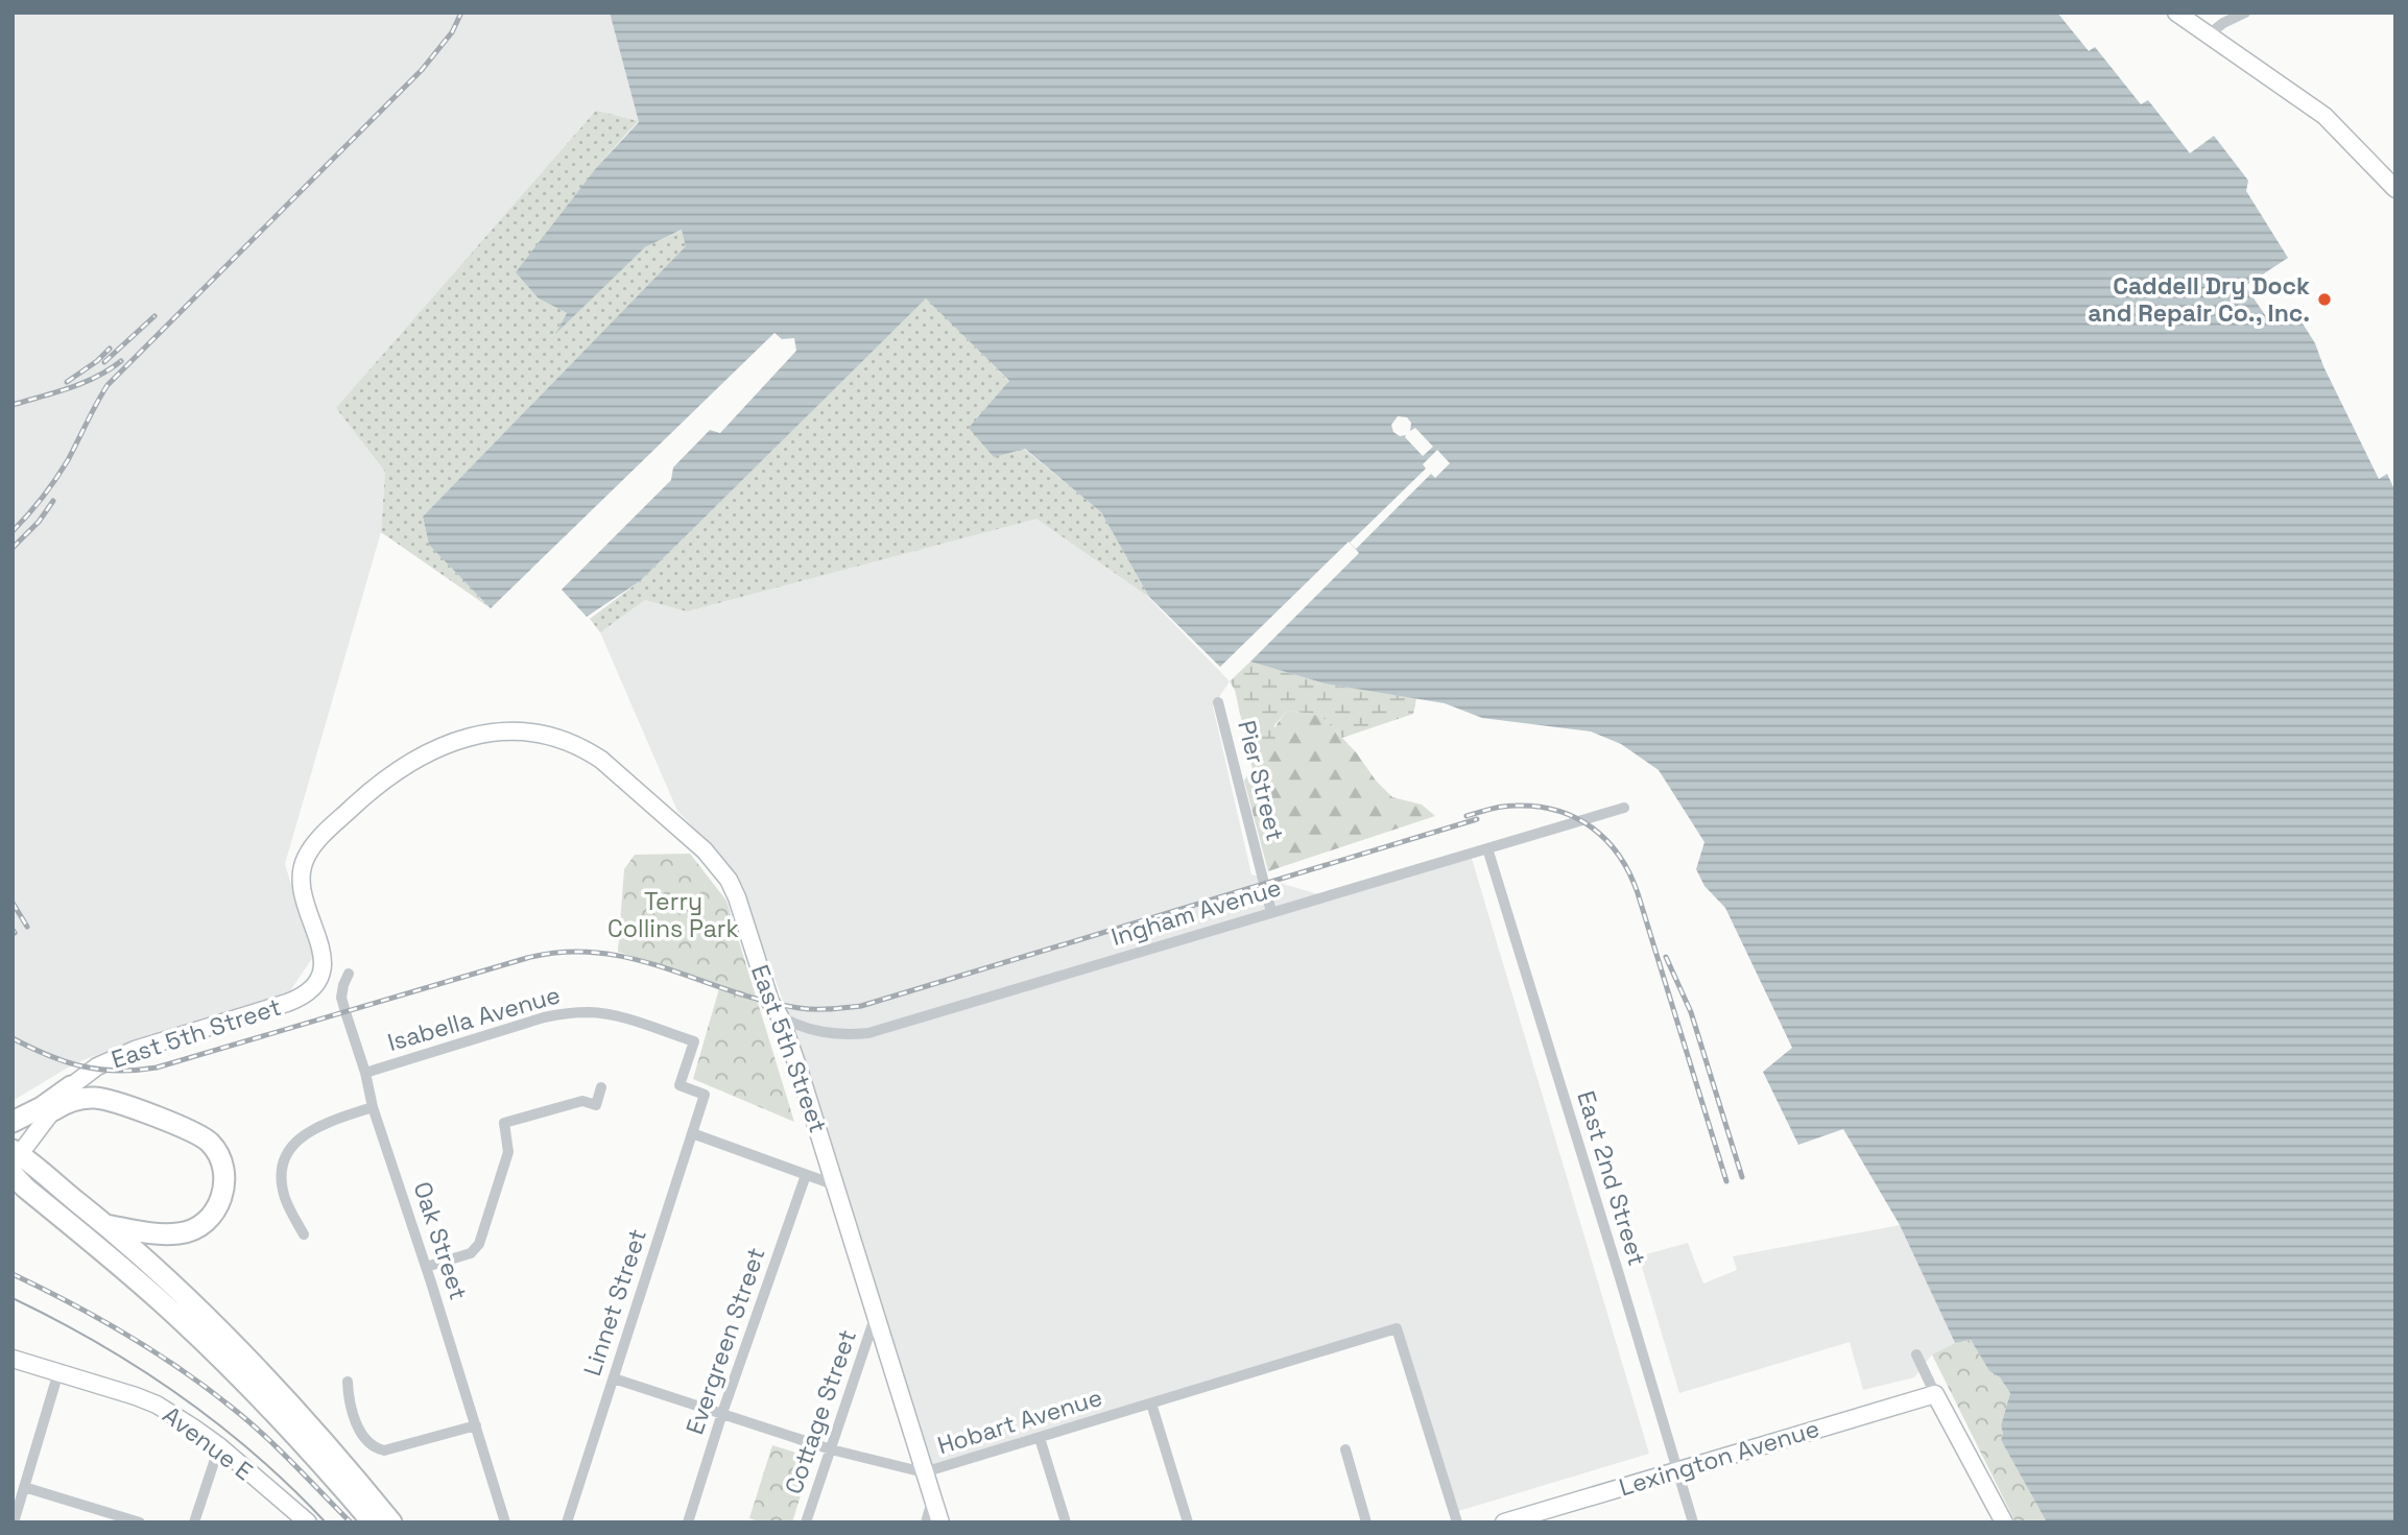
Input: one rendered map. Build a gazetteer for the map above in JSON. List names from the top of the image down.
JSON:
{
  "streets": {
    "street": [
      "Pier Street",
      "Ingham Avenue",
      "Isabella Avenue",
      "East 5th Street",
      "East 2nd Street",
      "Oak Street",
      "Linnet Street",
      "Evergreen Street",
      "Cottage Street",
      "Hobart Avenue",
      "Avenue E",
      "Lexington Avenue"
    ]
  },
  "crossings": [
    ["Pier Street", "Ingham Avenue"],
    ["Ingham Avenue", "East 5th Street"],
    ["Ingham Avenue", "East 2nd Street"],
    ["Isabella Avenue", "Oak Street"],
    ["Isabella Avenue", "Linnet Street"],
    ["East 5th Street", "Cottage Street"],
    ["East 5th Street", "Hobart Avenue"],
    ["East 2nd Street", "Lexington Avenue"],
    ["Linnet Street", "Hobart Avenue"],
    ["Evergreen Street", "Hobart Avenue"],
    ["Cottage Street", "Hobart Avenue"]
  ],
  "parks": ["Terry Collins Park"],
  "places": ["Caddell Dry Dock and Repair Co., Inc."]
}
